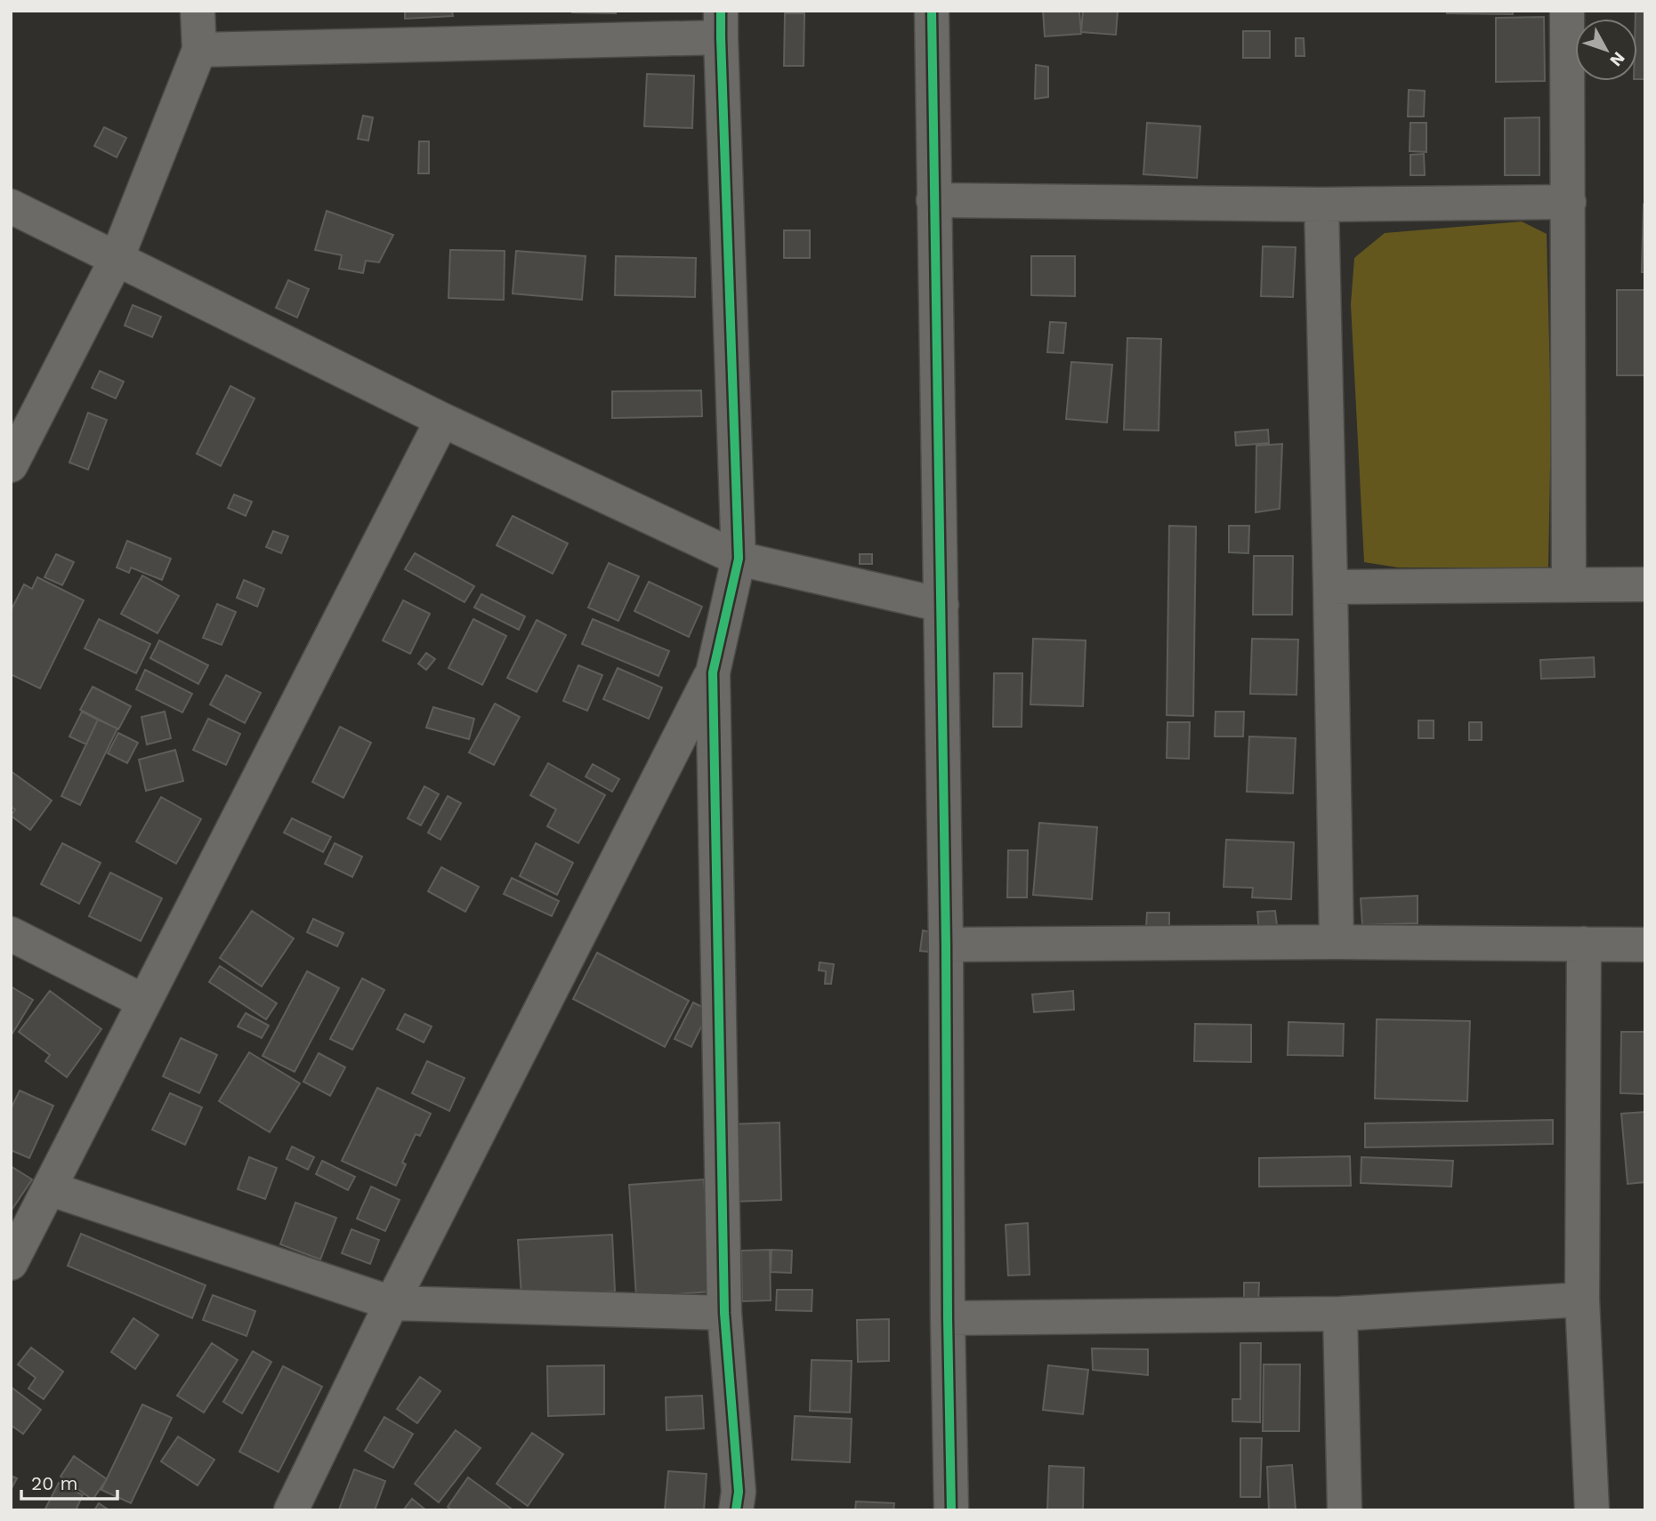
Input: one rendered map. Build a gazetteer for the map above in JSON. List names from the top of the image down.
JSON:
{
  "scale_bar": "20 m",
  "north": "bottom right"
}
